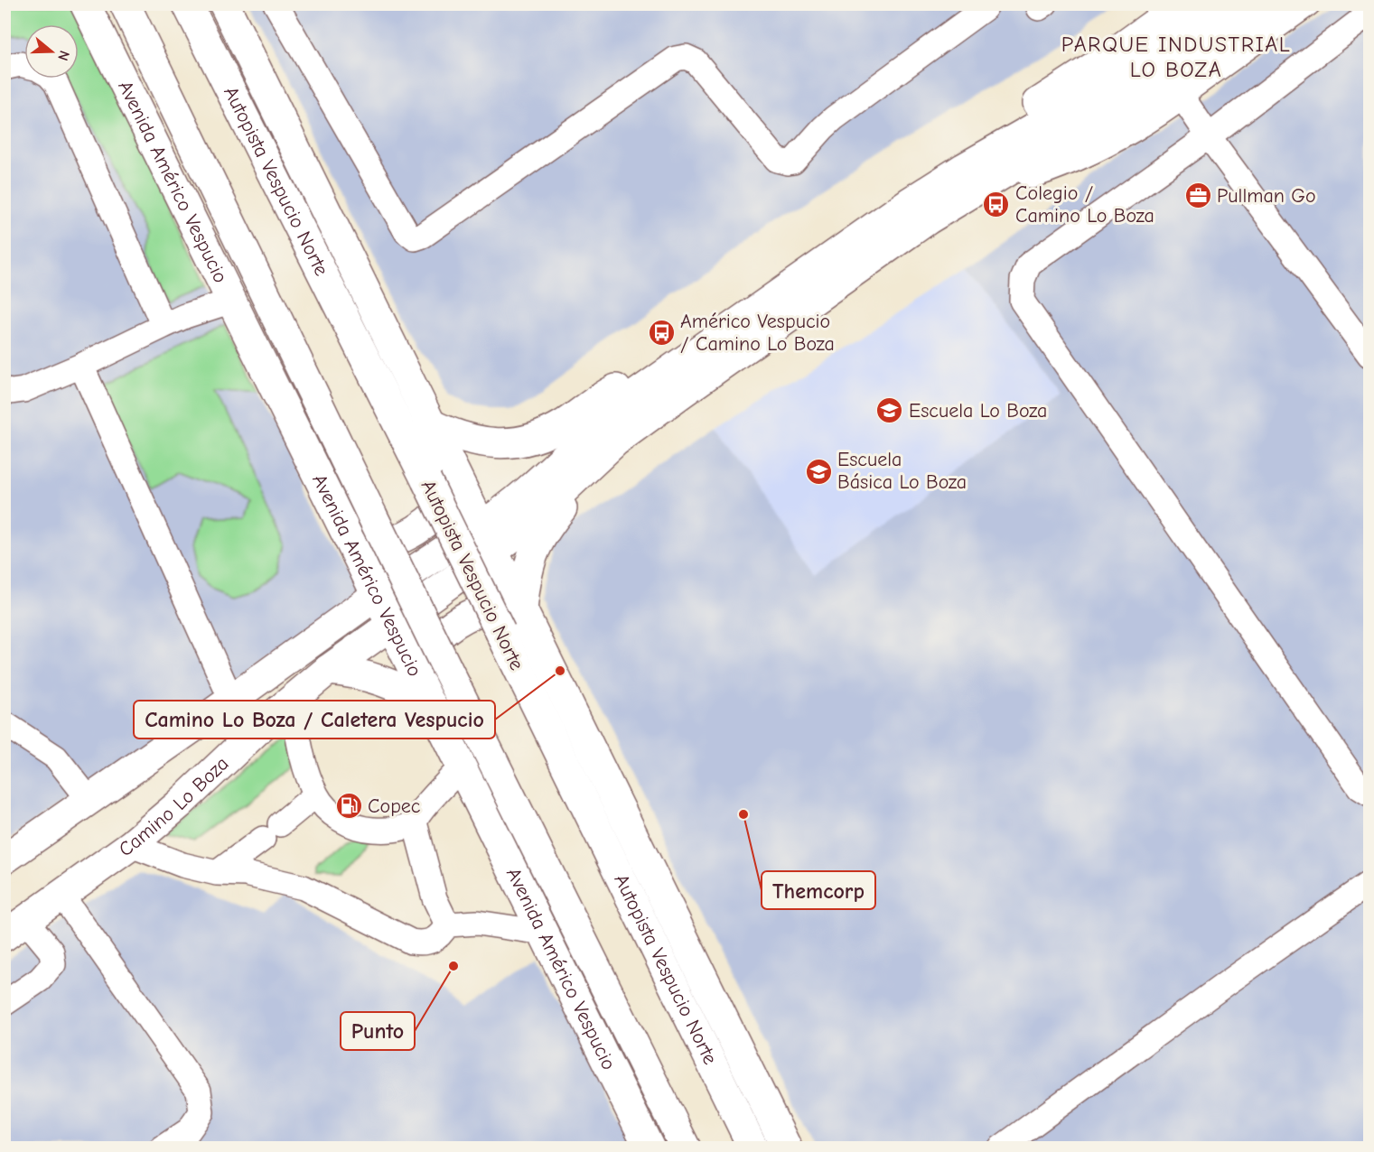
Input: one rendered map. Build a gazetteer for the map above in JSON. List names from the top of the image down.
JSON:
{
  "streets": {
    "main road": ["Avenida Américo Vespucio", "Autopista Vespucio Norte", "Camino Lo Boza"]
  },
  "crossings": [
    ["Avenida Américo Vespucio", "Camino Lo Boza"]
  ],
  "districts": ["PARQUE INDUSTRIAL LO BOZA"],
  "places": {
    "office": ["Pullman Go"],
    "bus stop": ["Colegio / Camino Lo Boza", "Américo Vespucio / Camino Lo Boza"],
    "school or university": ["Escuela Lo Boza", "Escuela Básica Lo Boza"],
    "other": ["Camino Lo Boza / Caletera Vespucio", "Themcorp", "Punto"],
    "fuel station": ["Copec"]
  },
  "north": "right"
}
